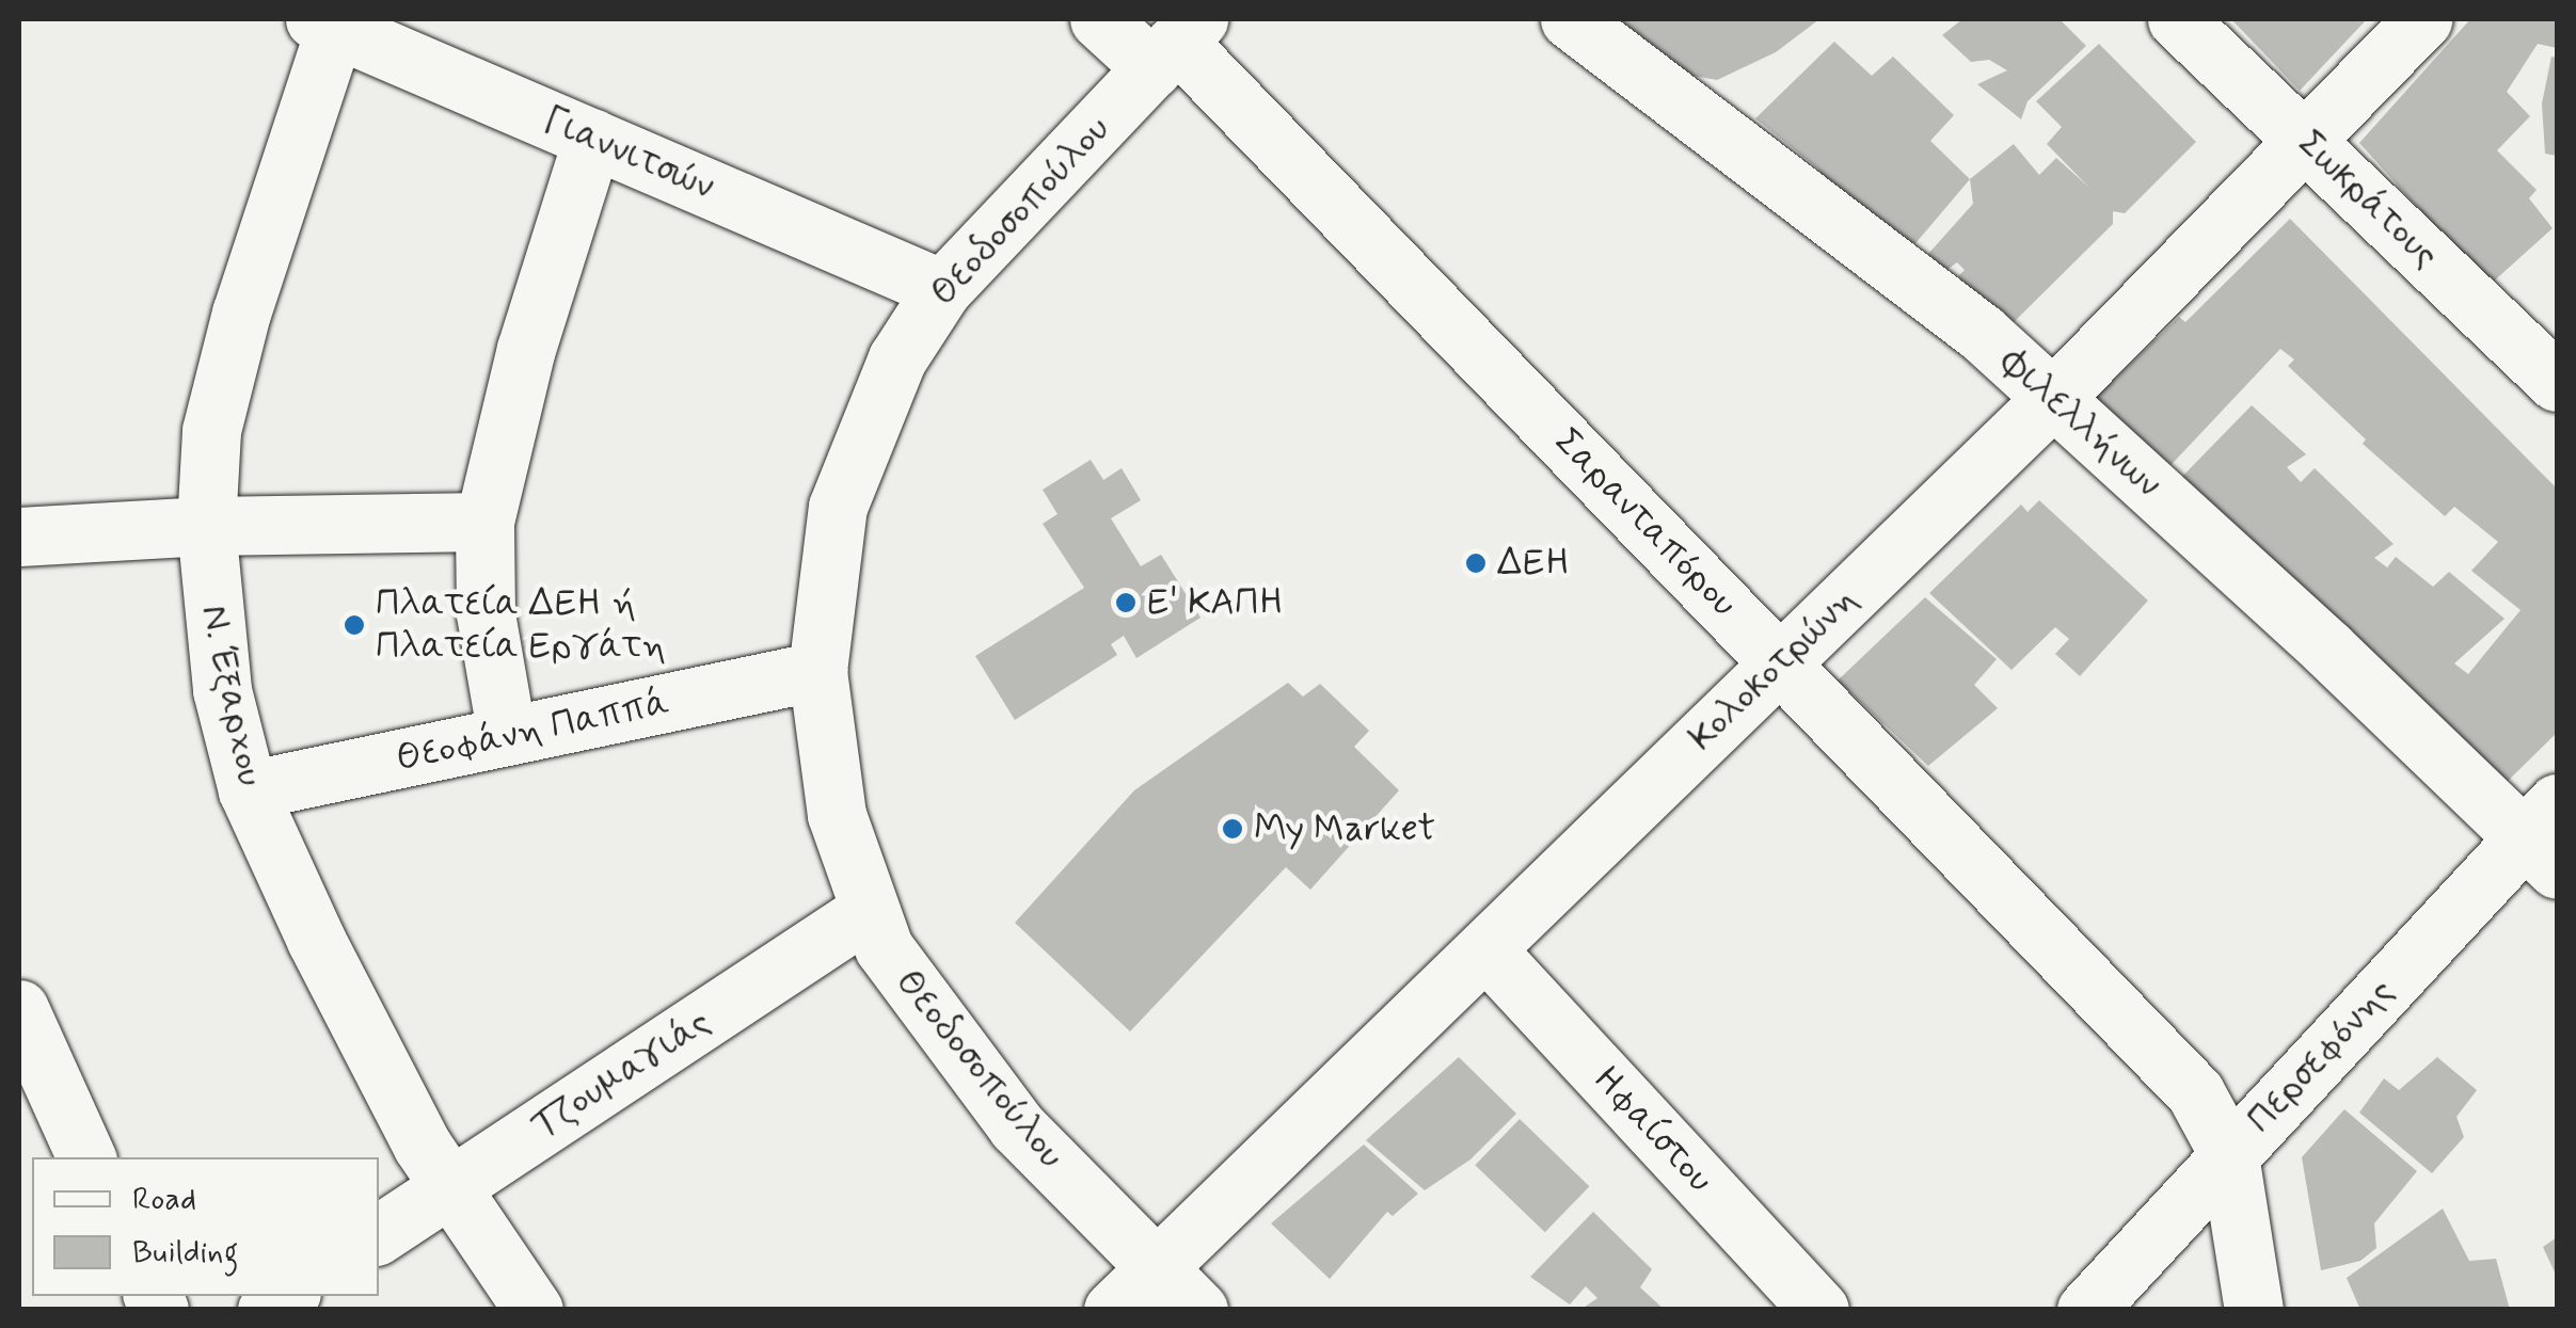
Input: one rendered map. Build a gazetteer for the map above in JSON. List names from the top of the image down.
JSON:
{
  "streets": {
    "street": [
      "Γιαννιτσών",
      "Σωκράτους",
      "Θεοδοσοπούλου",
      "Φιλελλήνων",
      "Σαρανταπόρου",
      "Κολοκοτρώνη",
      "Ν. Έξαρχου",
      "Θεοφάνη Παππά",
      "Περσεφόνης",
      "Τζουμαγιάς",
      "Ηφαίστου"
    ]
  },
  "crossings": [
    ["Γιαννιτσών", "Θεοδοσοπούλου"],
    ["Γιαννιτσών", "Ν. Έξαρχου"],
    ["Σωκράτους", "Κολοκοτρώνη"],
    ["Θεοδοσοπούλου", "Σαρανταπόρου"],
    ["Θεοδοσοπούλου", "Κολοκοτρώνη"],
    ["Θεοδοσοπούλου", "Θεοφάνη Παππά"],
    ["Θεοδοσοπούλου", "Τζουμαγιάς"],
    ["Φιλελλήνων", "Κολοκοτρώνη"],
    ["Φιλελλήνων", "Περσεφόνης"],
    ["Σαρανταπόρου", "Κολοκοτρώνη"],
    ["Σαρανταπόρου", "Περσεφόνης"],
    ["Κολοκοτρώνη", "Ηφαίστου"],
    ["Ν. Έξαρχου", "Θεοφάνη Παππά"],
    ["Ν. Έξαρχου", "Τζουμαγιάς"]
  ],
  "places": [
    "ΔΕΗ",
    "Ε' ΚΑΠΗ",
    "Πλατεία ΔΕΗ ή Πλατεία Εργάτη",
    "My Market"
  ],
  "legend": ["Road", "Building"]
}
